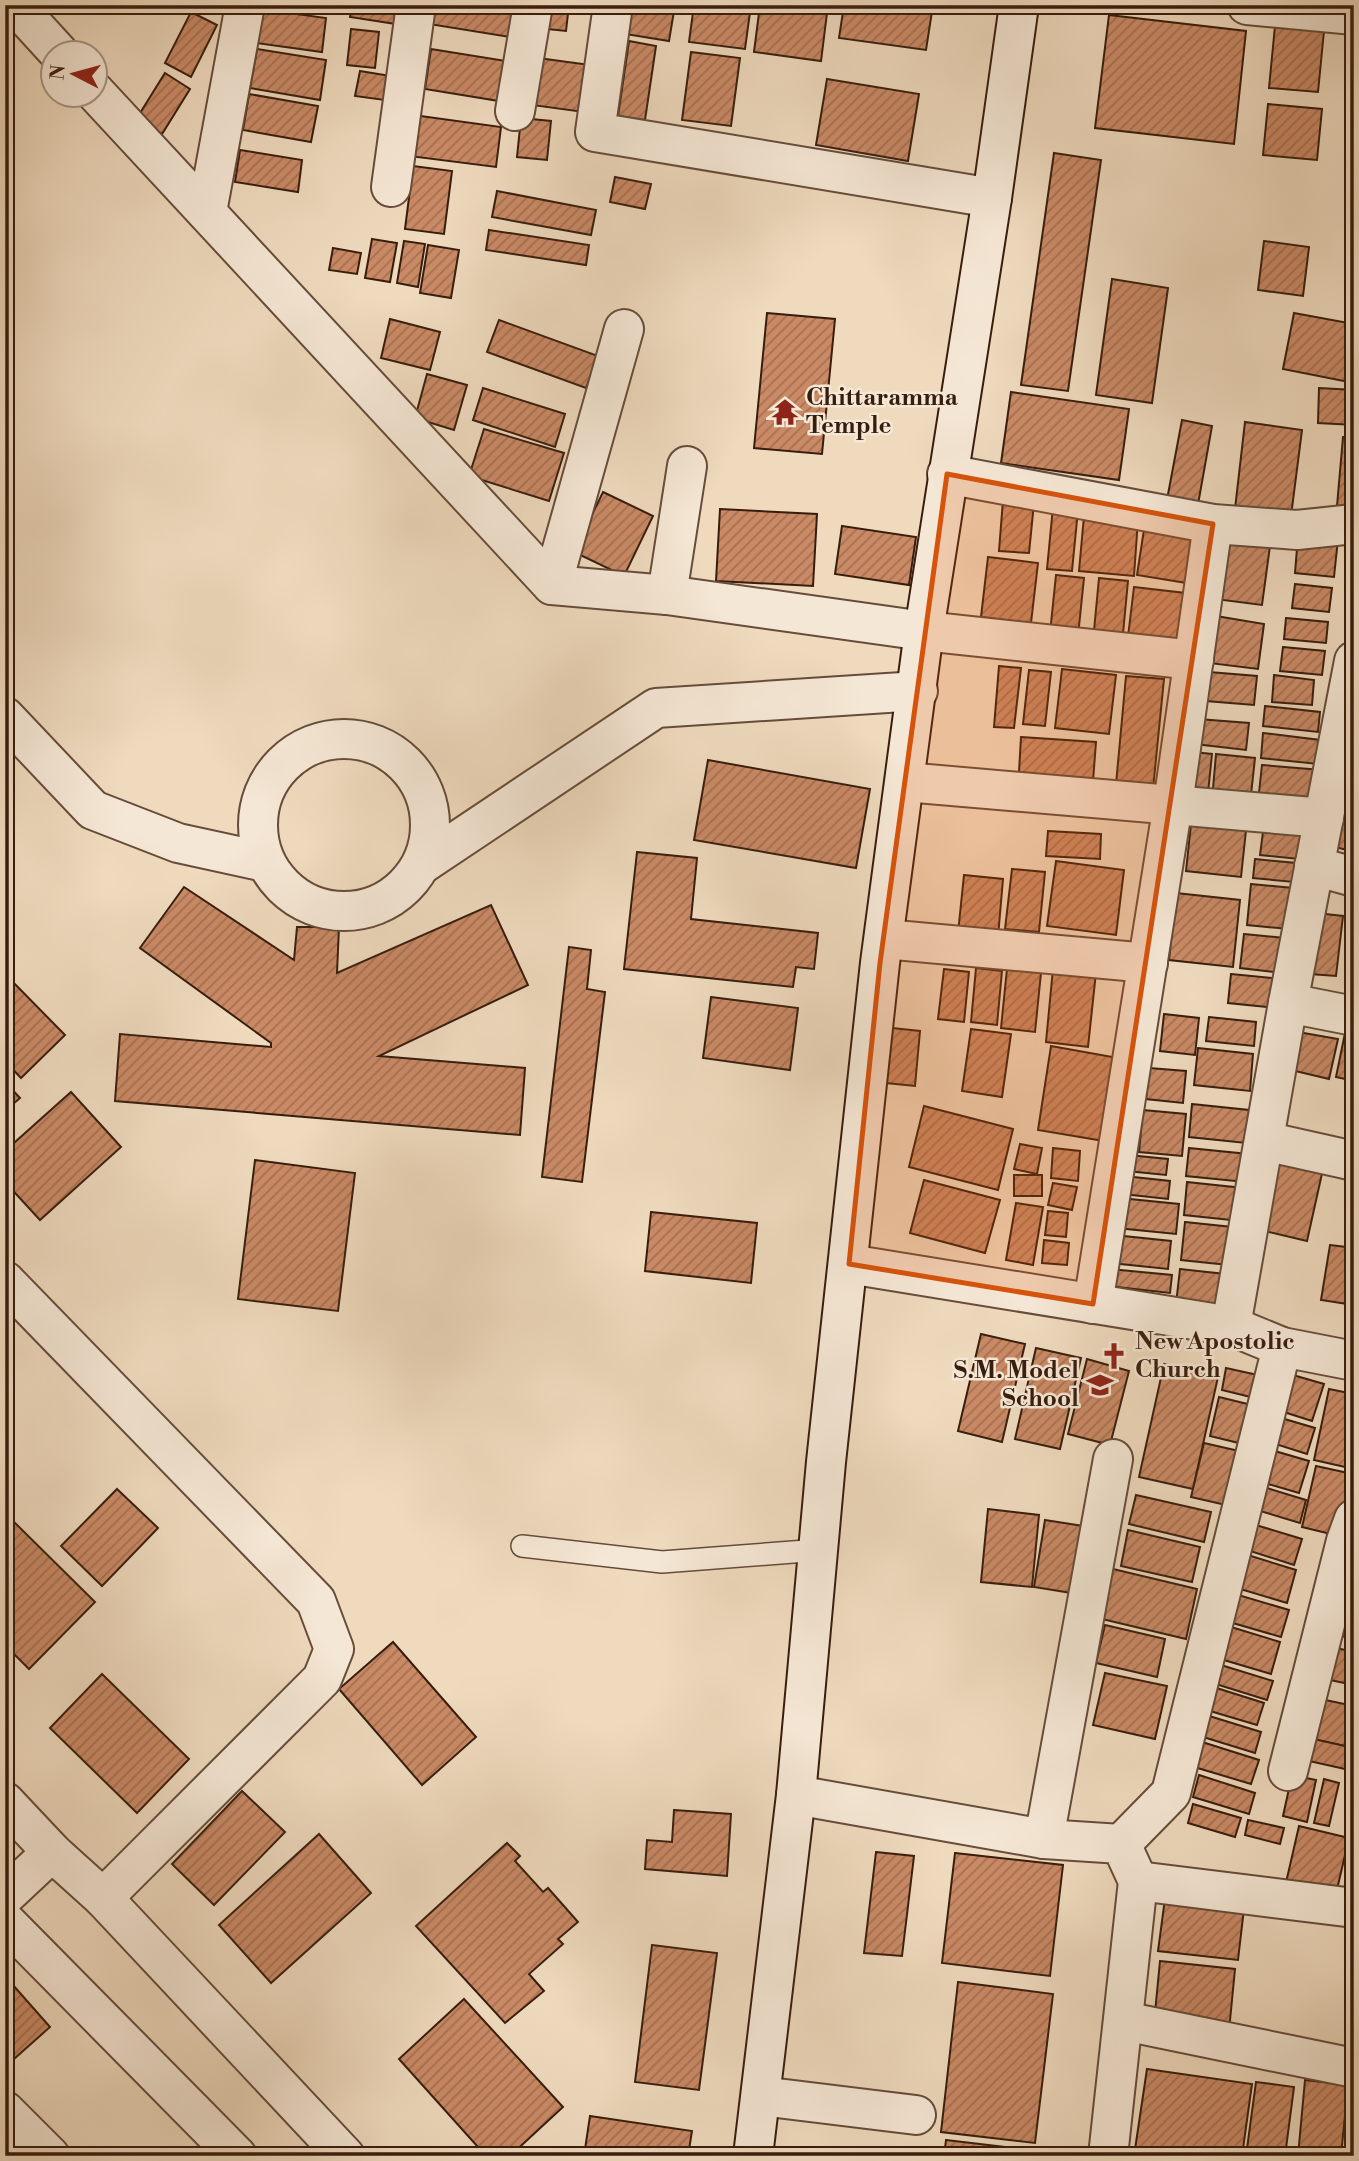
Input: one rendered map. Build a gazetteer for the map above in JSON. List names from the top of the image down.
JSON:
{
  "places": {
    "temple": ["Chittaramma Temple"],
    "church": ["New Apostolic Church"],
    "school or university": ["S.M. Model School"]
  },
  "north": "left"
}
